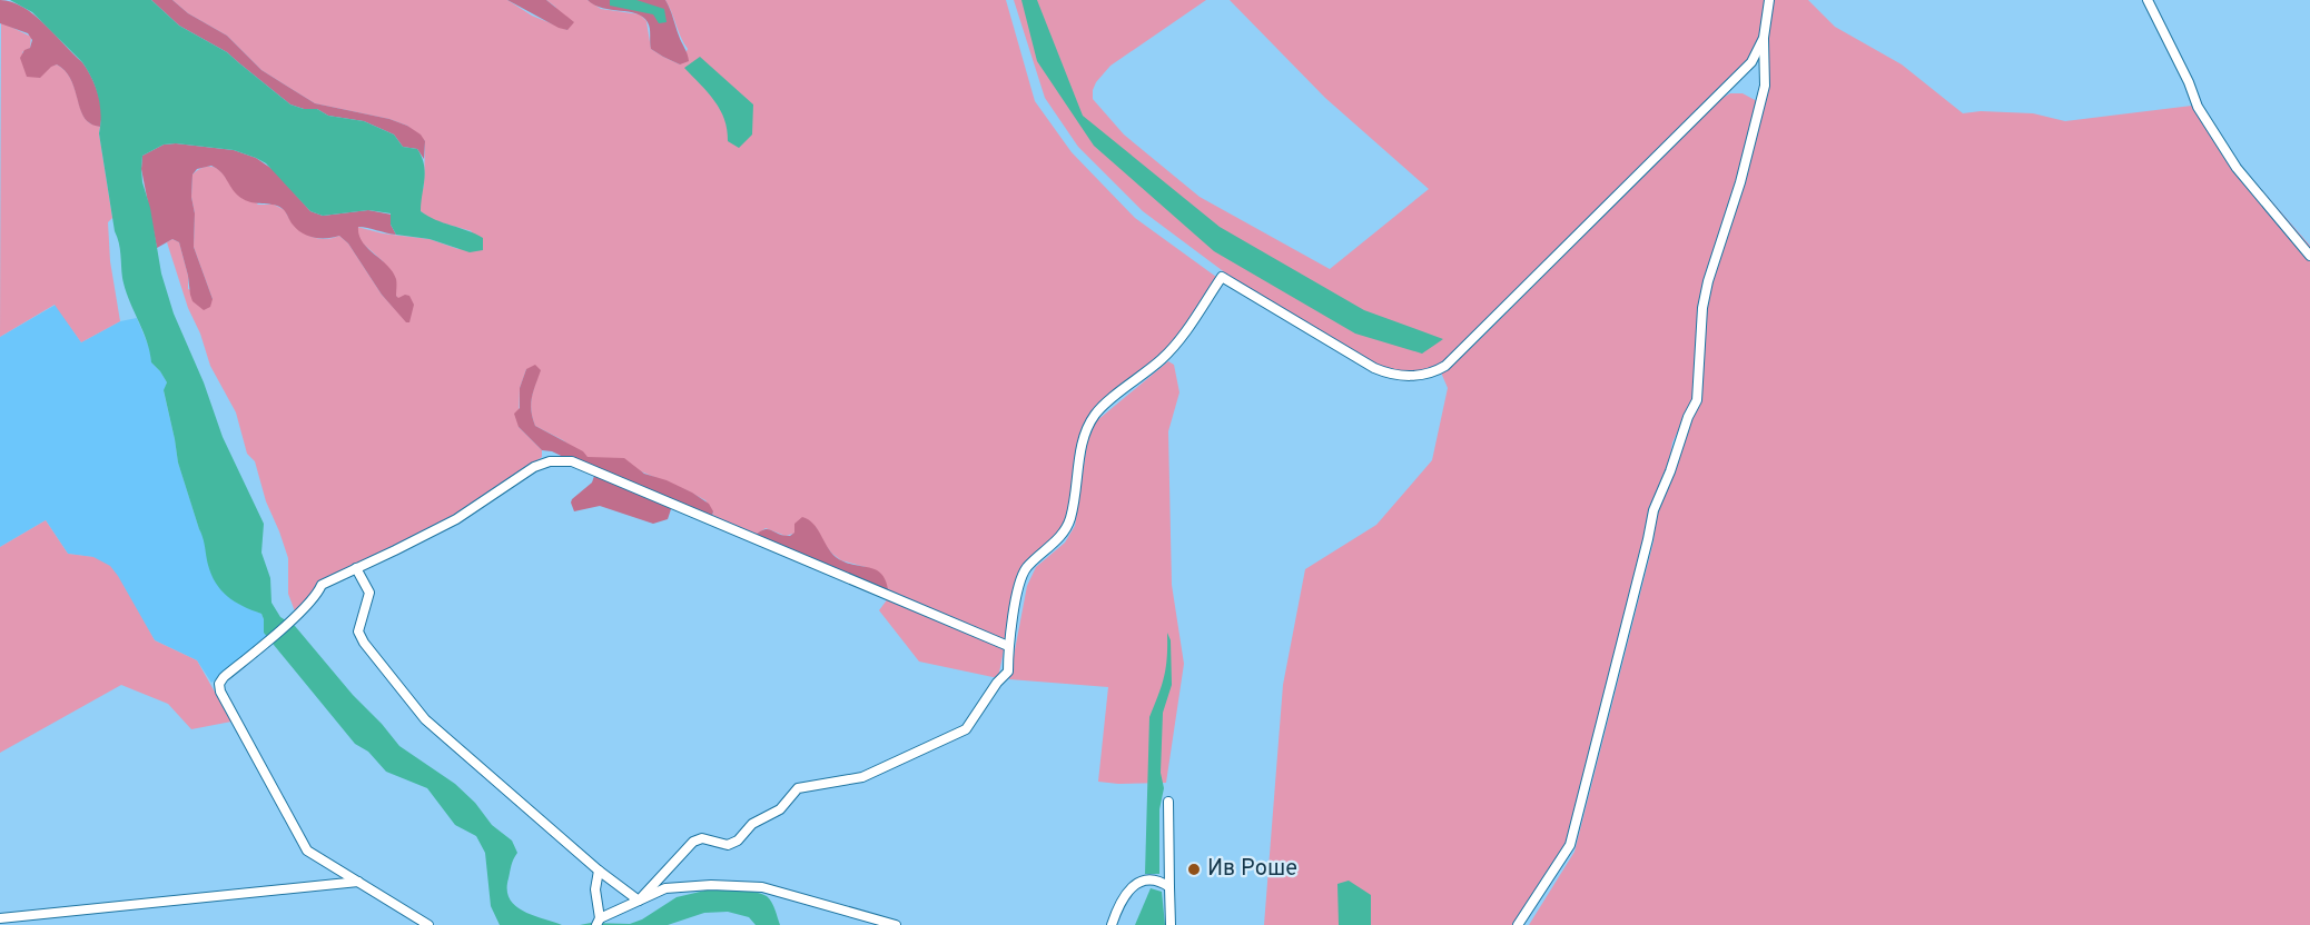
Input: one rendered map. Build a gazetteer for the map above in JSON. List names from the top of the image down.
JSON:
{
  "places": ["Ив Роше"]
}
